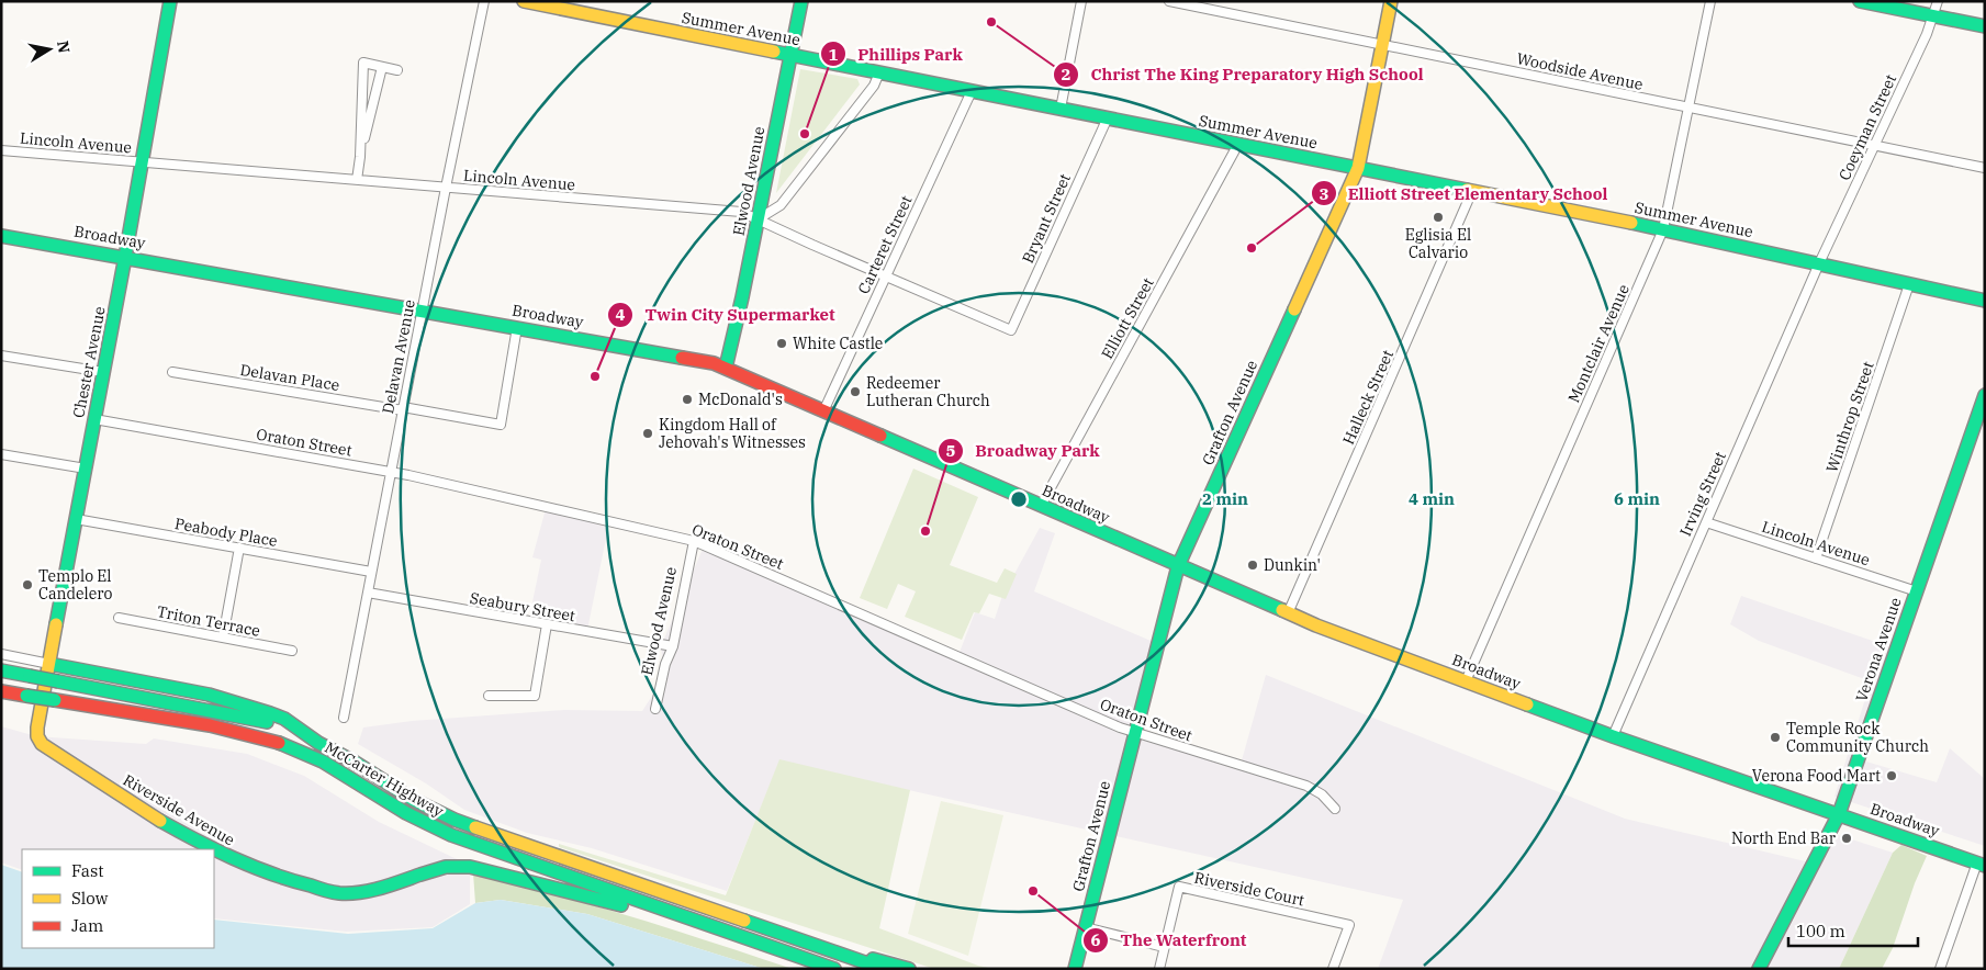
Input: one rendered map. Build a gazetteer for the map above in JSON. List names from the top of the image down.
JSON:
{
  "streets": {
    "main road": [
      "Summer Avenue",
      "Elwood Avenue",
      "Broadway",
      "Chester Avenue",
      "Grafton Avenue",
      "Verona Avenue",
      "McCarter Highway",
      "Riverside Avenue"
    ],
    "street": [
      "Woodside Avenue",
      "Coeyman Street",
      "Lincoln Avenue",
      "Bryant Street",
      "Carteret Street",
      "Elliott Street",
      "Montclair Avenue",
      "Delavan Avenue",
      "Delavan Place",
      "Halleck Street",
      "Winthrop Street",
      "Oraton Street",
      "Irving Street",
      "Peabody Place",
      "Seabury Street",
      "Triton Terrace",
      "Riverside Court"
    ]
  },
  "crossings": [
    ["Summer Avenue", "Coeyman Street"],
    ["Summer Avenue", "Elwood Avenue"],
    ["Summer Avenue", "Bryant Street"],
    ["Summer Avenue", "Carteret Street"],
    ["Summer Avenue", "Elliott Street"],
    ["Summer Avenue", "Montclair Avenue"],
    ["Summer Avenue", "Halleck Street"],
    ["Summer Avenue", "Grafton Avenue"],
    ["Summer Avenue", "Winthrop Street"],
    ["Summer Avenue", "Irving Street"],
    ["Woodside Avenue", "Coeyman Street"],
    ["Woodside Avenue", "Montclair Avenue"],
    ["Woodside Avenue", "Grafton Avenue"],
    ["Coeyman Street", "Irving Street"],
    ["Lincoln Avenue", "Elwood Avenue"],
    ["Lincoln Avenue", "Bryant Street"],
    ["Lincoln Avenue", "Carteret Street"],
    ["Lincoln Avenue", "Delavan Avenue"],
    ["Lincoln Avenue", "Chester Avenue"],
    ["Lincoln Avenue", "Winthrop Street"],
    ["Lincoln Avenue", "Irving Street"],
    ["Lincoln Avenue", "Verona Avenue"],
    ["Elwood Avenue", "Broadway"],
    ["Elwood Avenue", "Oraton Street"],
    ["Elwood Avenue", "Seabury Street"],
    ["Broadway", "Carteret Street"],
    ["Broadway", "Elliott Street"],
    ["Broadway", "Montclair Avenue"],
    ["Broadway", "Delavan Avenue"],
    ["Broadway", "Chester Avenue"],
    ["Broadway", "Delavan Place"],
    ["Broadway", "Halleck Street"],
    ["Broadway", "Grafton Avenue"],
    ["Broadway", "Irving Street"],
    ["Broadway", "Verona Avenue"],
    ["Delavan Avenue", "Delavan Place"],
    ["Delavan Avenue", "Oraton Street"],
    ["Delavan Avenue", "Peabody Place"],
    ["Delavan Avenue", "Seabury Street"],
    ["Chester Avenue", "Oraton Street"],
    ["Chester Avenue", "Peabody Place"],
    ["Chester Avenue", "Riverside Avenue"],
    ["Grafton Avenue", "Oraton Street"],
    ["McCarter Highway", "Riverside Avenue"]
  ],
  "places": [
    "Christ The King Preparatory High School",
    "Phillips Park",
    "Eglisia El Calvario",
    "Elliott Street Elementary School",
    "White Castle",
    "Twin City Supermarket",
    "Redeemer Lutheran Church",
    "McDonald's",
    "Kingdom Hall of Jehovah's Witnesses",
    "Broadway Park",
    "Dunkin'",
    "Templo El Candelero",
    "Temple Rock Community Church",
    "Verona Food Mart",
    "North End Bar",
    "The Waterfront"
  ],
  "legend": ["Fast", "Slow", "Jam"],
  "scale_bar": "100 m",
  "north": "right",
  "rings": ["2 min", "4 min", "6 min"]
}
